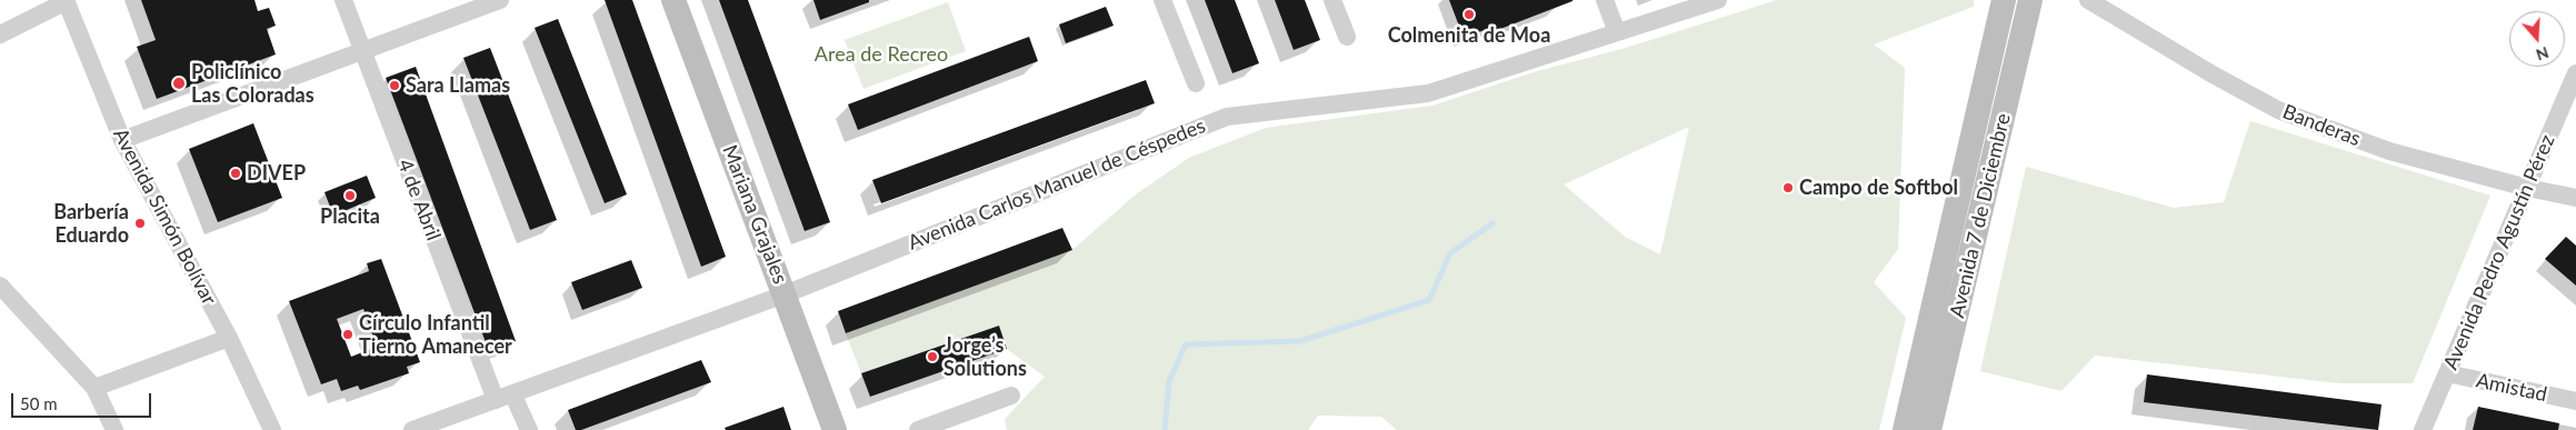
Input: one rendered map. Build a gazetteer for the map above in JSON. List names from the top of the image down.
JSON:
{
  "streets": {
    "main road": ["Mariana Grajales", "Avenida 7 de Diciembre"],
    "street": [
      "Banderas",
      "Avenida Carlos Manuel de Céspedes",
      "4 de Abril",
      "Avenida Simón Bolívar",
      "Avenida Pedro Agustín Pérez",
      "Amistad"
    ]
  },
  "crossings": [
    ["Banderas", "Avenida Pedro Agustín Pérez"],
    ["Avenida Carlos Manuel de Céspedes", "4 de Abril"],
    ["Avenida Carlos Manuel de Céspedes", "Mariana Grajales"],
    ["Avenida Pedro Agustín Pérez", "Amistad"]
  ],
  "parks": ["Area de Recreo"],
  "places": [
    "Colmenita de Moa",
    "Policlínico Las Coloradas",
    "Sara Llamas",
    "DIVEP",
    "Campo de Softbol",
    "Placita",
    "Barbería Eduardo",
    "Círculo Infantil Tierno Amanecer",
    "Jorge’s Solutions"
  ],
  "scale_bar": "50 m",
  "north": "bottom"
}
